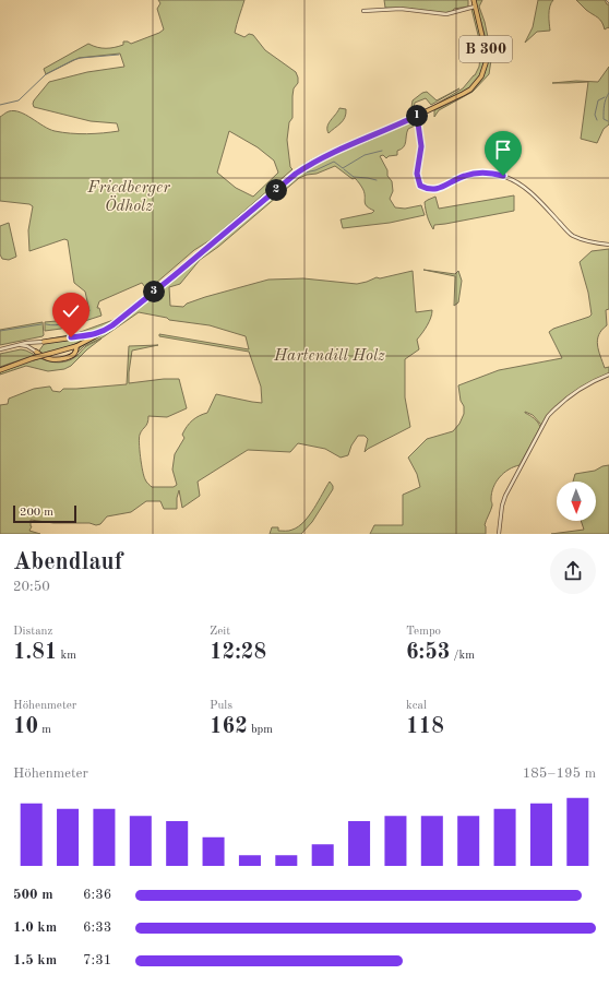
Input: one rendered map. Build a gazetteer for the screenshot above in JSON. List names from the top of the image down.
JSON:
{
  "streets": {
    "main road": ["B 300"]
  },
  "parks": ["Friedberger Ödholz", "Hartendill Holz"],
  "scale_bar": "200 m",
  "north": "bottom",
  "page": {
    "pins": ["1", "2", "3"],
    "scale": "200 m",
    "heading": ["Abendlauf", "20:50"],
    "stats": [
      ["Distanz", "1.81 km"],
      ["Zeit", "12:28"],
      ["Tempo", "6:53 /km"],
      ["Höhenmeter", "10 m"],
      ["Puls", "162 bpm"],
      ["kcal", "118"]
    ],
    "chart": ["Höhenmeter", "185–195 m"],
    "list": [
      {
        "name": "500 m",
        "note": "6:36"
      },
      {
        "name": "1.0 km",
        "note": "6:33"
      },
      {
        "name": "1.5 km",
        "note": "7:31"
      }
    ]
  }
}
